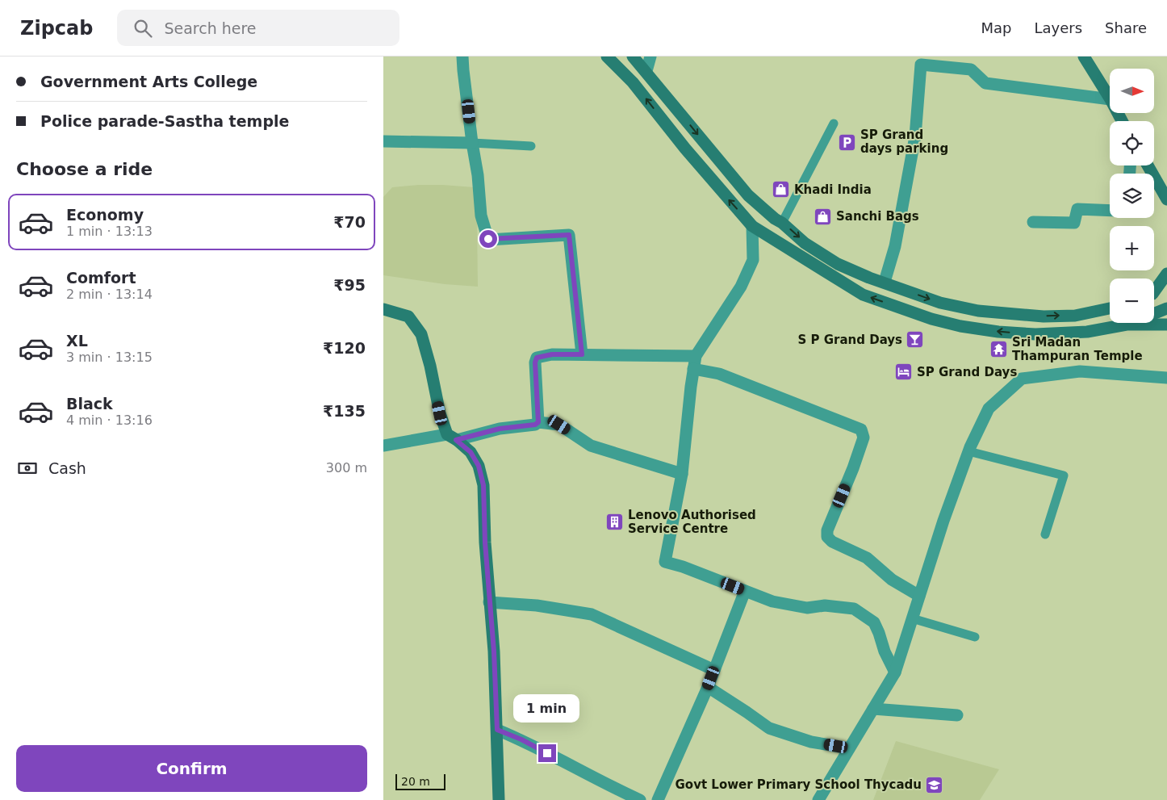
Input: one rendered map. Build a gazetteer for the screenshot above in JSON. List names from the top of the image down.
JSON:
{
  "places": {
    "parking": ["SP Grand days parking"],
    "shop": ["Khadi India", "Sanchi Bags"],
    "bar": ["S P Grand Days"],
    "temple": ["Sri Madan Thampuran Temple"],
    "hotel": ["SP Grand Days"],
    "building": ["Lenovo Authorised Service Centre"],
    "school or university": ["Govt Lower Primary School Thycadu"]
  },
  "scale_bar": "20 m",
  "north": "right",
  "page": {
    "header": "Zipcab",
    "search": "Search here",
    "nav": ["Map", "Layers", "Share"],
    "banner": ["Government Arts College", "Police parade-Sastha temple"],
    "map_buttons": ["+", "−"],
    "heading": "Choose a ride",
    "list": [
      {
        "name": "Economy",
        "note": "1 min · 13:13",
        "value": "₹70"
      },
      {
        "name": "Comfort",
        "note": "2 min · 13:14",
        "value": "₹95"
      },
      {
        "name": "XL",
        "note": "3 min · 13:15",
        "value": "₹120"
      },
      {
        "name": "Black",
        "note": "4 min · 13:16",
        "value": "₹135"
      }
    ],
    "pay": ["Cash", "300 m"],
    "bubble": "1 min",
    "buttons": "Confirm",
    "scale": "20 m"
  }
}
